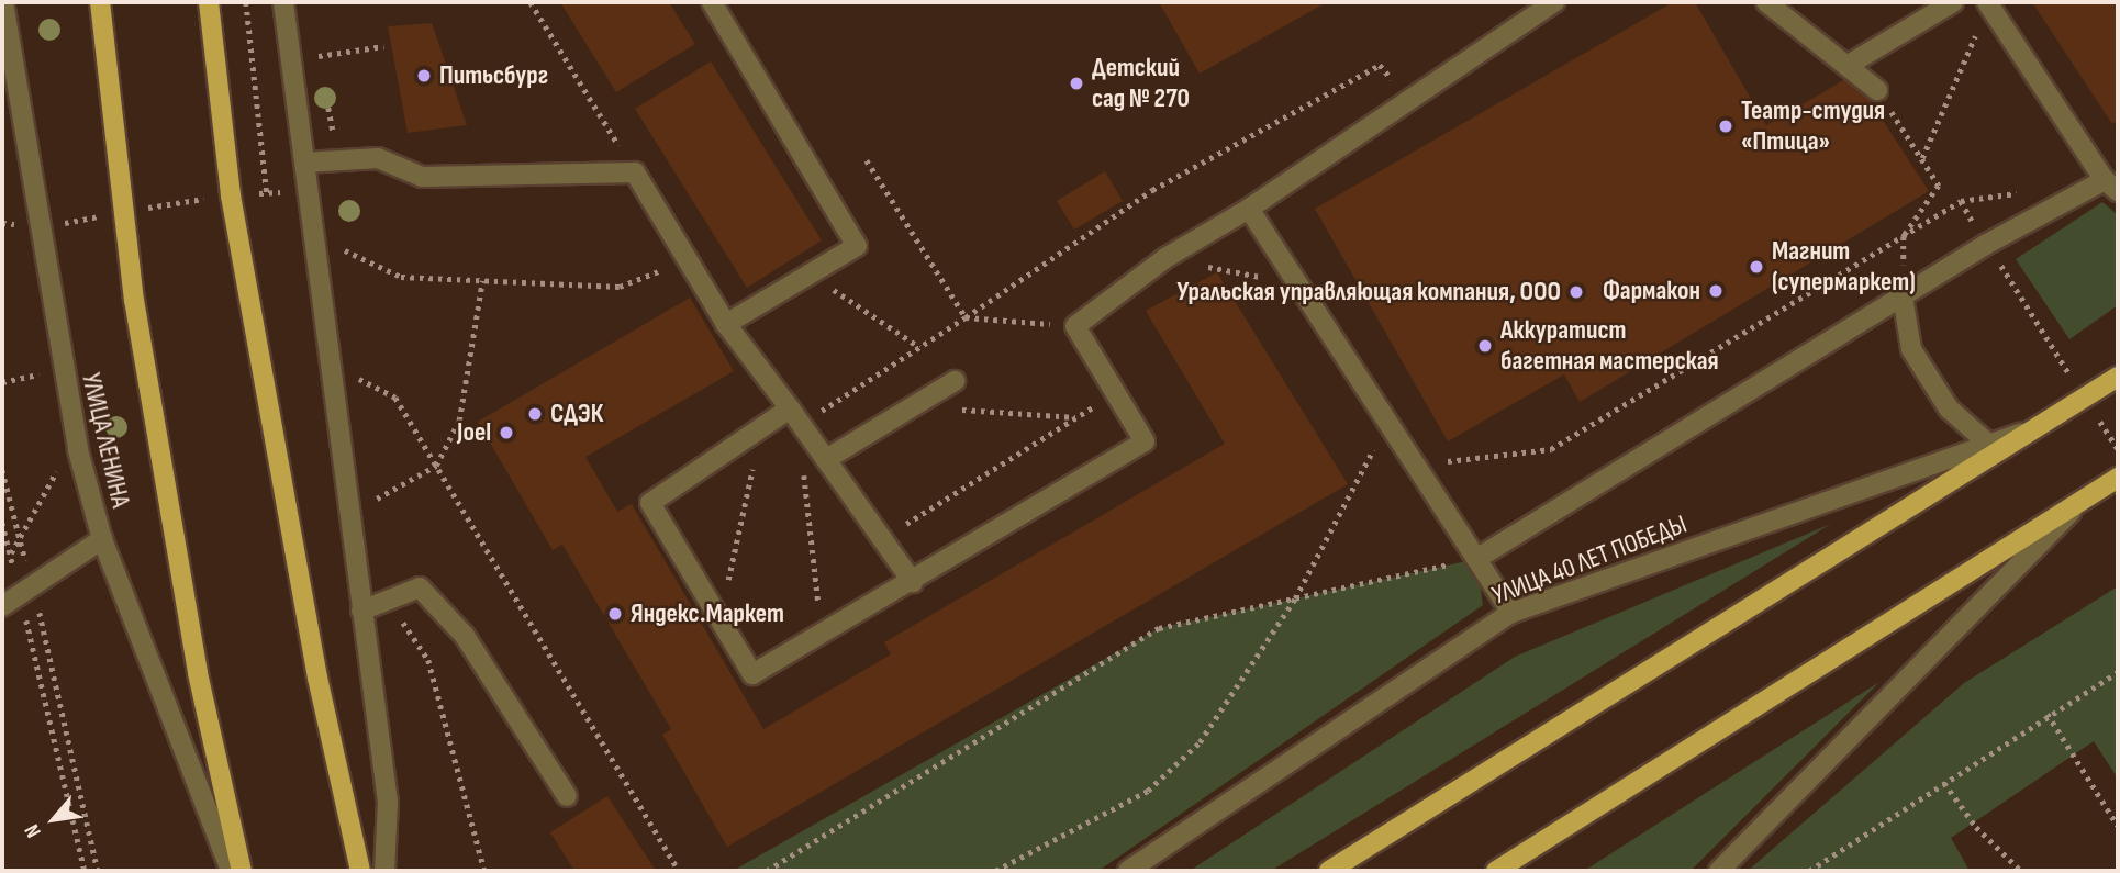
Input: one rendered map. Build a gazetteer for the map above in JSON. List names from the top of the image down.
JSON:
{
  "streets": {
    "main road": ["УЛИЦА ЛЕНИНА", "УЛИЦА 40 ЛЕТ ПОБЕДЫ"]
  },
  "places": [
    "Питьсбург",
    "Детский сад № 270",
    "Театр-студия «Птица»",
    "Магнит (супермаркет)",
    "Фармакон",
    "Уральская управляющая компания, ООО",
    "Аккуратист багетная мастерская",
    "СДЭК",
    "Joel",
    "Яндекс.Маркет"
  ],
  "north": "bottom left"
}
